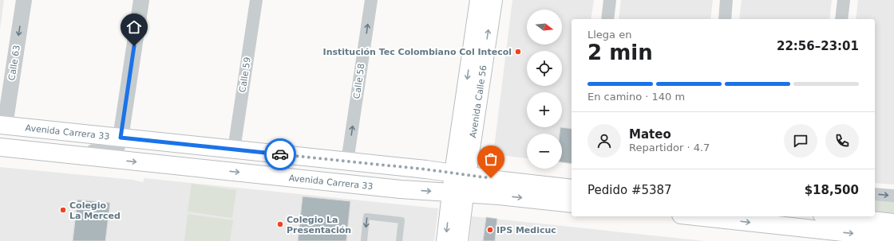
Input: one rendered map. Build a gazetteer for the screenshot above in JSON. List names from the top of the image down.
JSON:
{
  "streets": {
    "main road": ["Avenida Calle 56", "Avenida Carrera 33"],
    "street": ["Calle 63", "Calle 59", "Calle 58"]
  },
  "crossings": [
    ["Calle 63", "Avenida Carrera 33"],
    ["Calle 59", "Avenida Carrera 33"],
    ["Calle 58", "Avenida Carrera 33"],
    ["Avenida Calle 56", "Avenida Carrera 33"]
  ],
  "one_way": ["Calle 58"],
  "places": [
    "Institución Tec Colombiano Col Intecol",
    "Colegio La Merced",
    "Colegio La Presentación",
    "IPS Medicuc"
  ],
  "north": "right",
  "page": {
    "map_buttons": ["+", "−"],
    "heading": ["2 min", "Llega en", "22:56–23:01"],
    "panel": [
      "Mateo",
      "Repartidor · 4.7",
      "Pedido #5387",
      "$18,500"
    ],
    "bar": "En camino · 140 m"
  }
}
